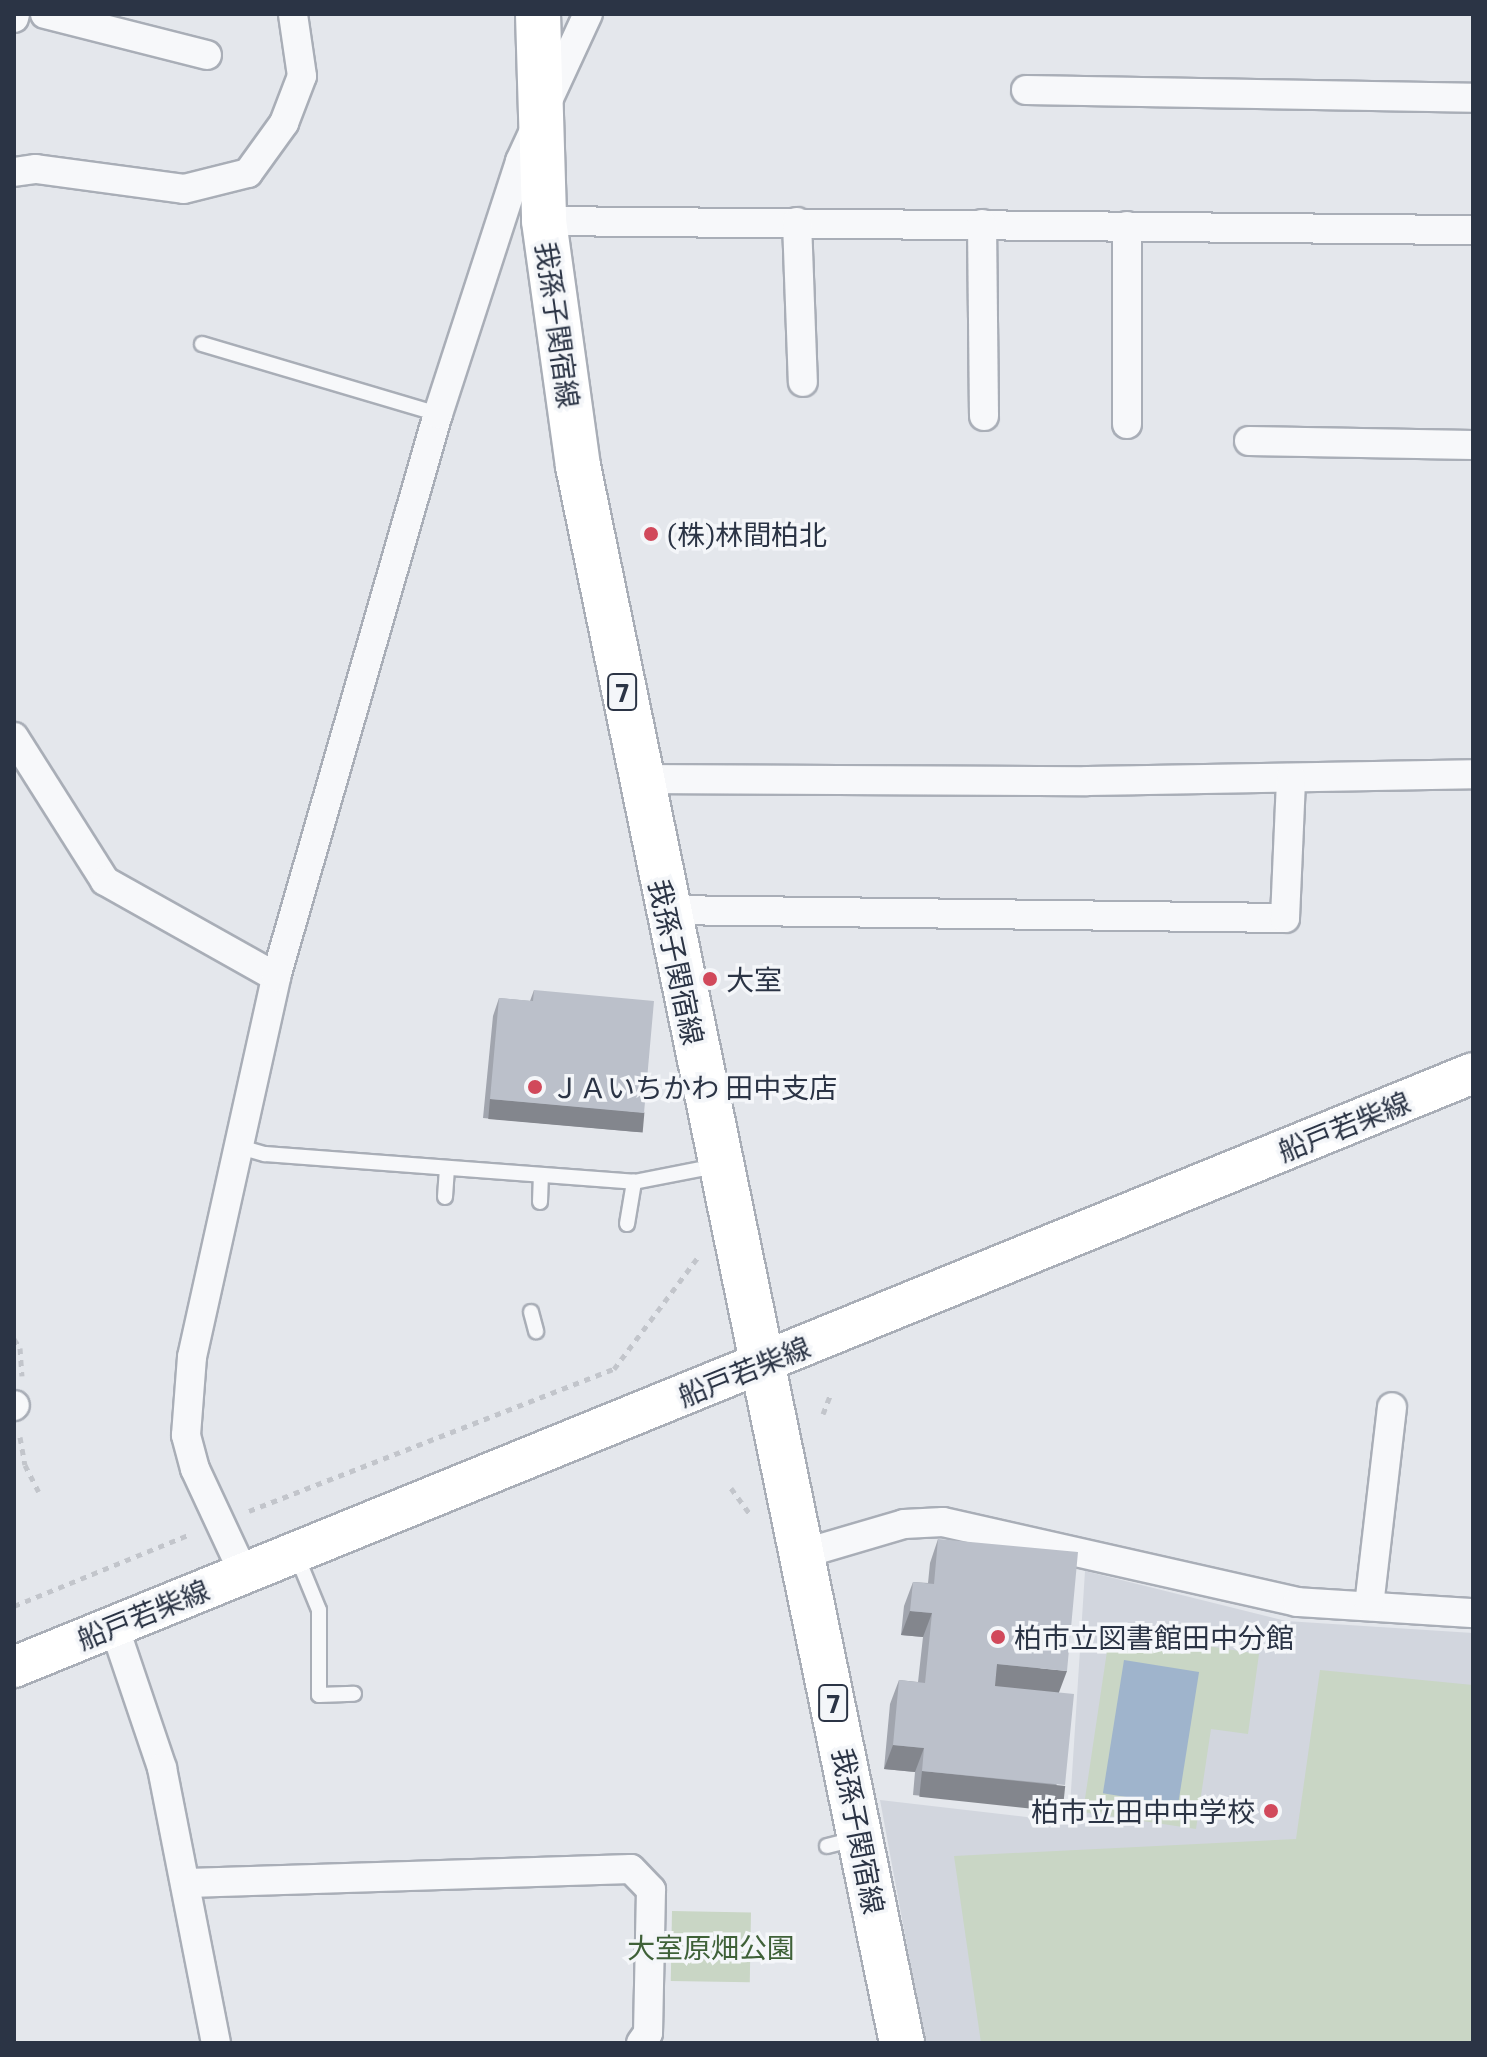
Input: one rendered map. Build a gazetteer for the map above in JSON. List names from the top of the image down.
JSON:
{
  "streets": {
    "main road": ["我孫子関宿線", "7"],
    "street": ["船戸若柴線"]
  },
  "crossings": [
    ["我孫子関宿線", "船戸若柴線"]
  ],
  "parks": ["大室原畑公園"],
  "places": [
    "(株)林間柏北",
    "大室",
    "ＪＡいちかわ 田中支店",
    "柏市立図書館田中分館",
    "柏市立田中中学校"
  ]
}
